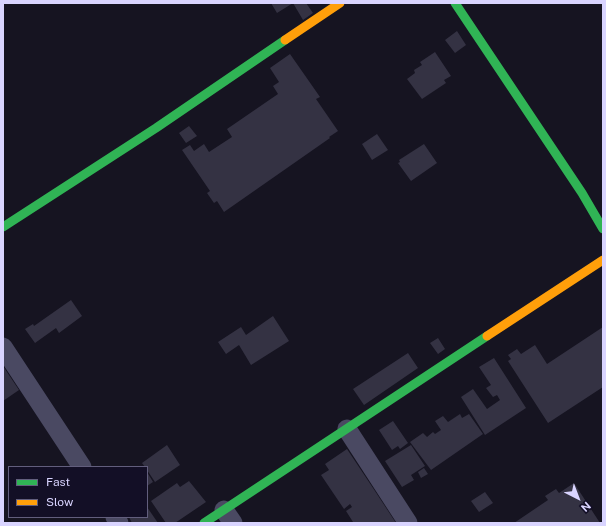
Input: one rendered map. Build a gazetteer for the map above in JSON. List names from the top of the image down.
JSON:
{
  "legend": ["Fast", "Slow"],
  "north": "bottom right"
}
